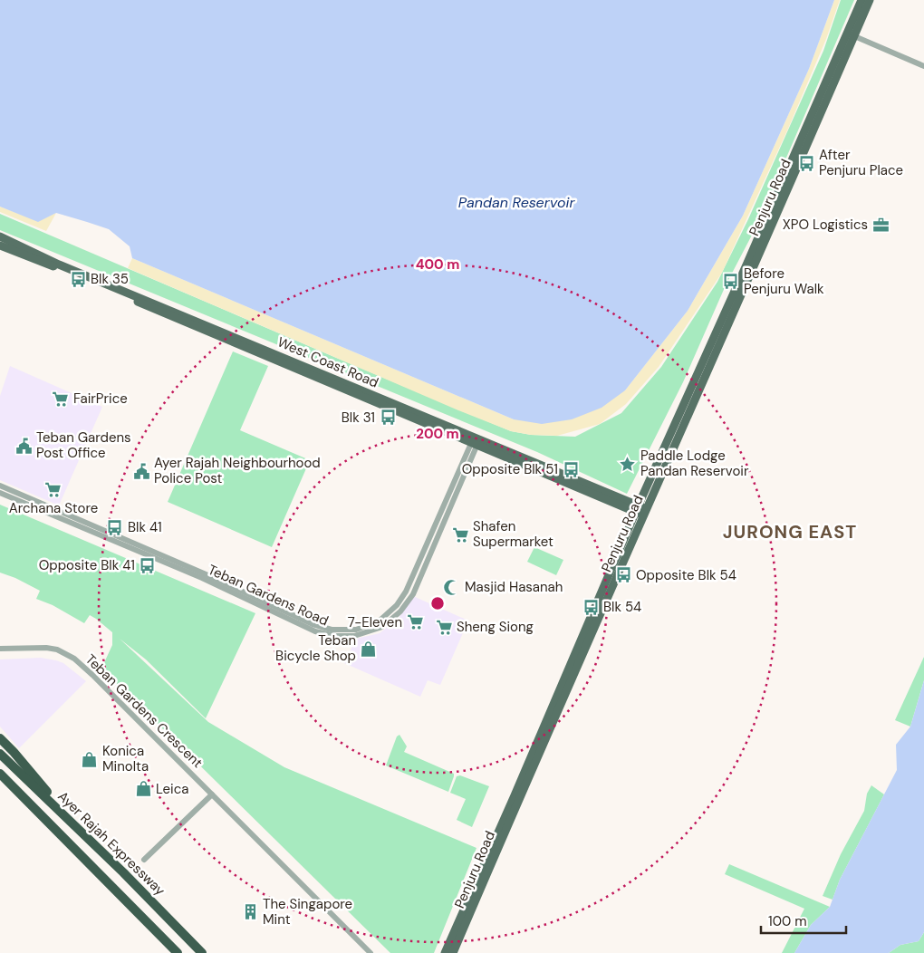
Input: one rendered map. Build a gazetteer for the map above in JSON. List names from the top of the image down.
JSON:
{
  "streets": {
    "highway": ["Ayer Rajah Expressway"],
    "main road": ["Penjuru Road", "West Coast Road"],
    "street": ["Teban Gardens Road", "Teban Gardens Crescent"]
  },
  "crossings": [
    ["Penjuru Road", "West Coast Road"],
    ["West Coast Road", "Teban Gardens Road"]
  ],
  "districts": ["JURONG EAST"],
  "water": ["Pandan Reservoir"],
  "places": {
    "bus stop": [
      "After Penjuru Place",
      "Blk 35",
      "Before Penjuru Walk",
      "Blk 31",
      "Opposite Blk 51",
      "Blk 41",
      "Opposite Blk 41",
      "Opposite Blk 54",
      "Blk 54"
    ],
    "office": ["XPO Logistics"],
    "supermarket": [
      "FairPrice",
      "Archana Store",
      "Shafen Supermarket",
      "7-Eleven",
      "Sheng Siong"
    ],
    "public building": ["Teban Gardens Post Office", "Ayer Rajah Neighbourhood Police Post"],
    "place": ["Paddle Lodge Pandan Reservoir"],
    "mosque": ["Masjid Hasanah"],
    "shop": ["Teban Bicycle Shop", "Konica Minolta", "Leica"],
    "building": ["The Singapore Mint"]
  },
  "scale_bar": "100 m",
  "rings": ["400 m", "200 m"]
}
